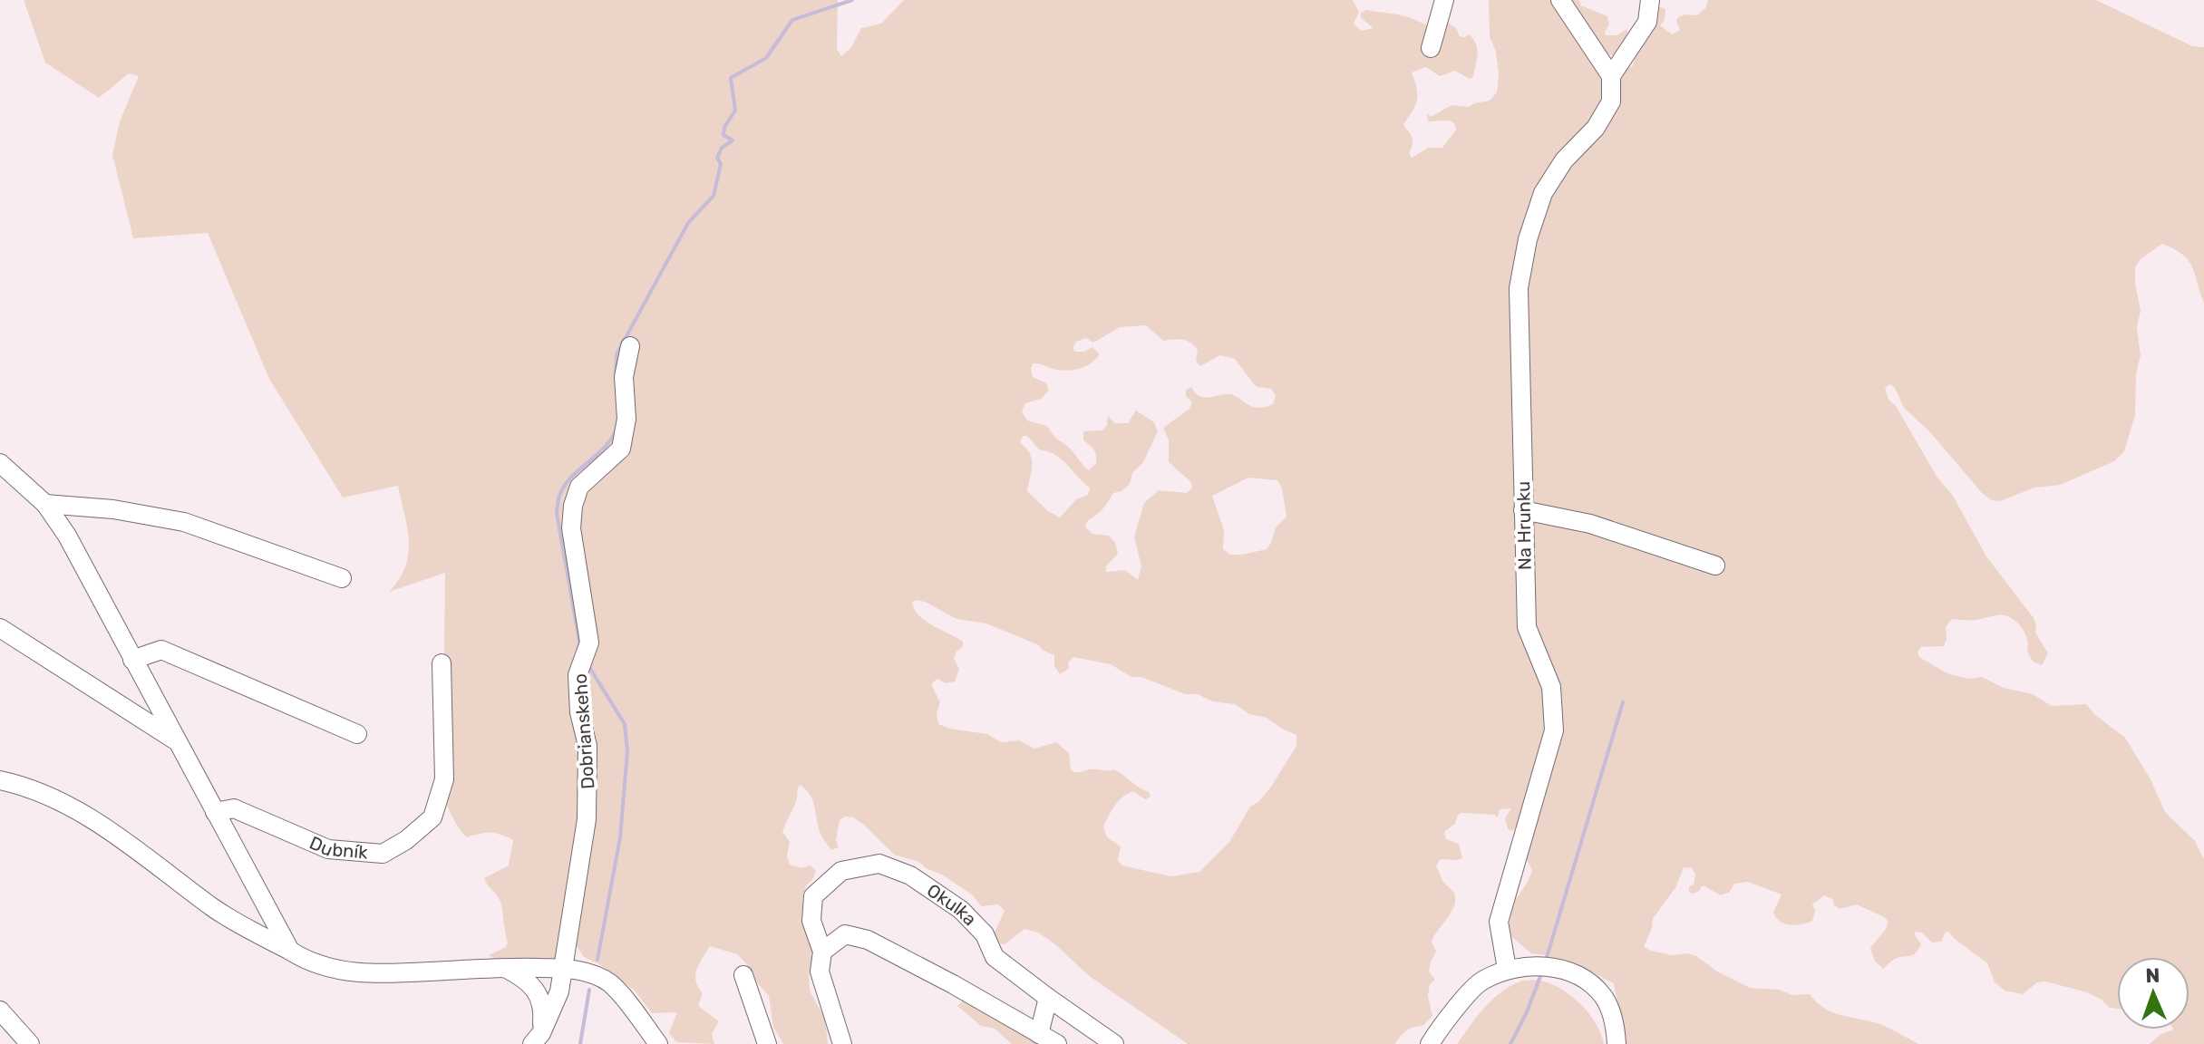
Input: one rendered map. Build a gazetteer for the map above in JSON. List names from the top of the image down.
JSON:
{
  "streets": {
    "street": [
      "Na Hrunku",
      "Dobrianskeho",
      "Dubník",
      "Okulka"
    ]
  },
  "north": "top"
}
